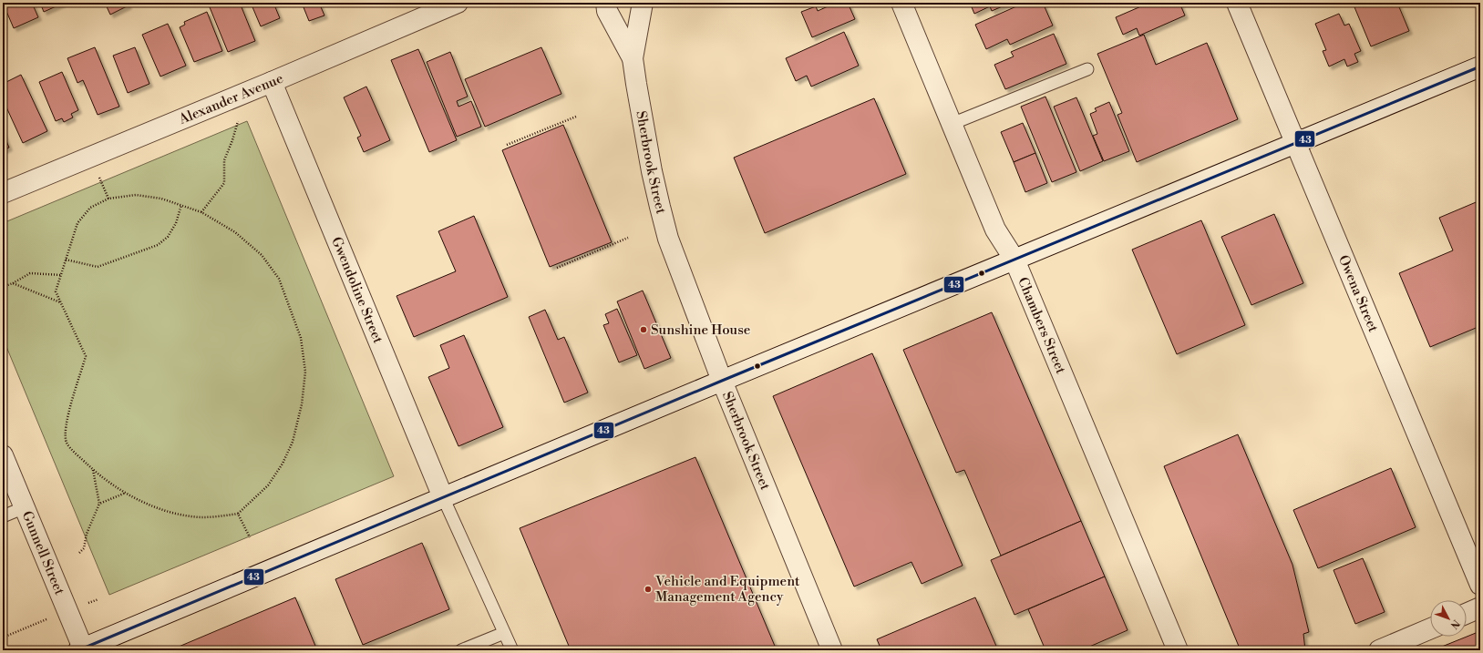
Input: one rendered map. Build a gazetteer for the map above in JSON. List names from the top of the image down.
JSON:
{
  "streets": {
    "street": [
      "Alexander Avenue",
      "Sherbrook Street",
      "Gwendoline Street",
      "Owena Street",
      "Chambers Street",
      "Gunnell Street"
    ]
  },
  "crossings": [
    ["Alexander Avenue", "Gwendoline Street"]
  ],
  "places": ["Sunshine House", "Vehicle and Equipment Management Agency"],
  "lines": ["transit line 43"],
  "north": "bottom right"
}
